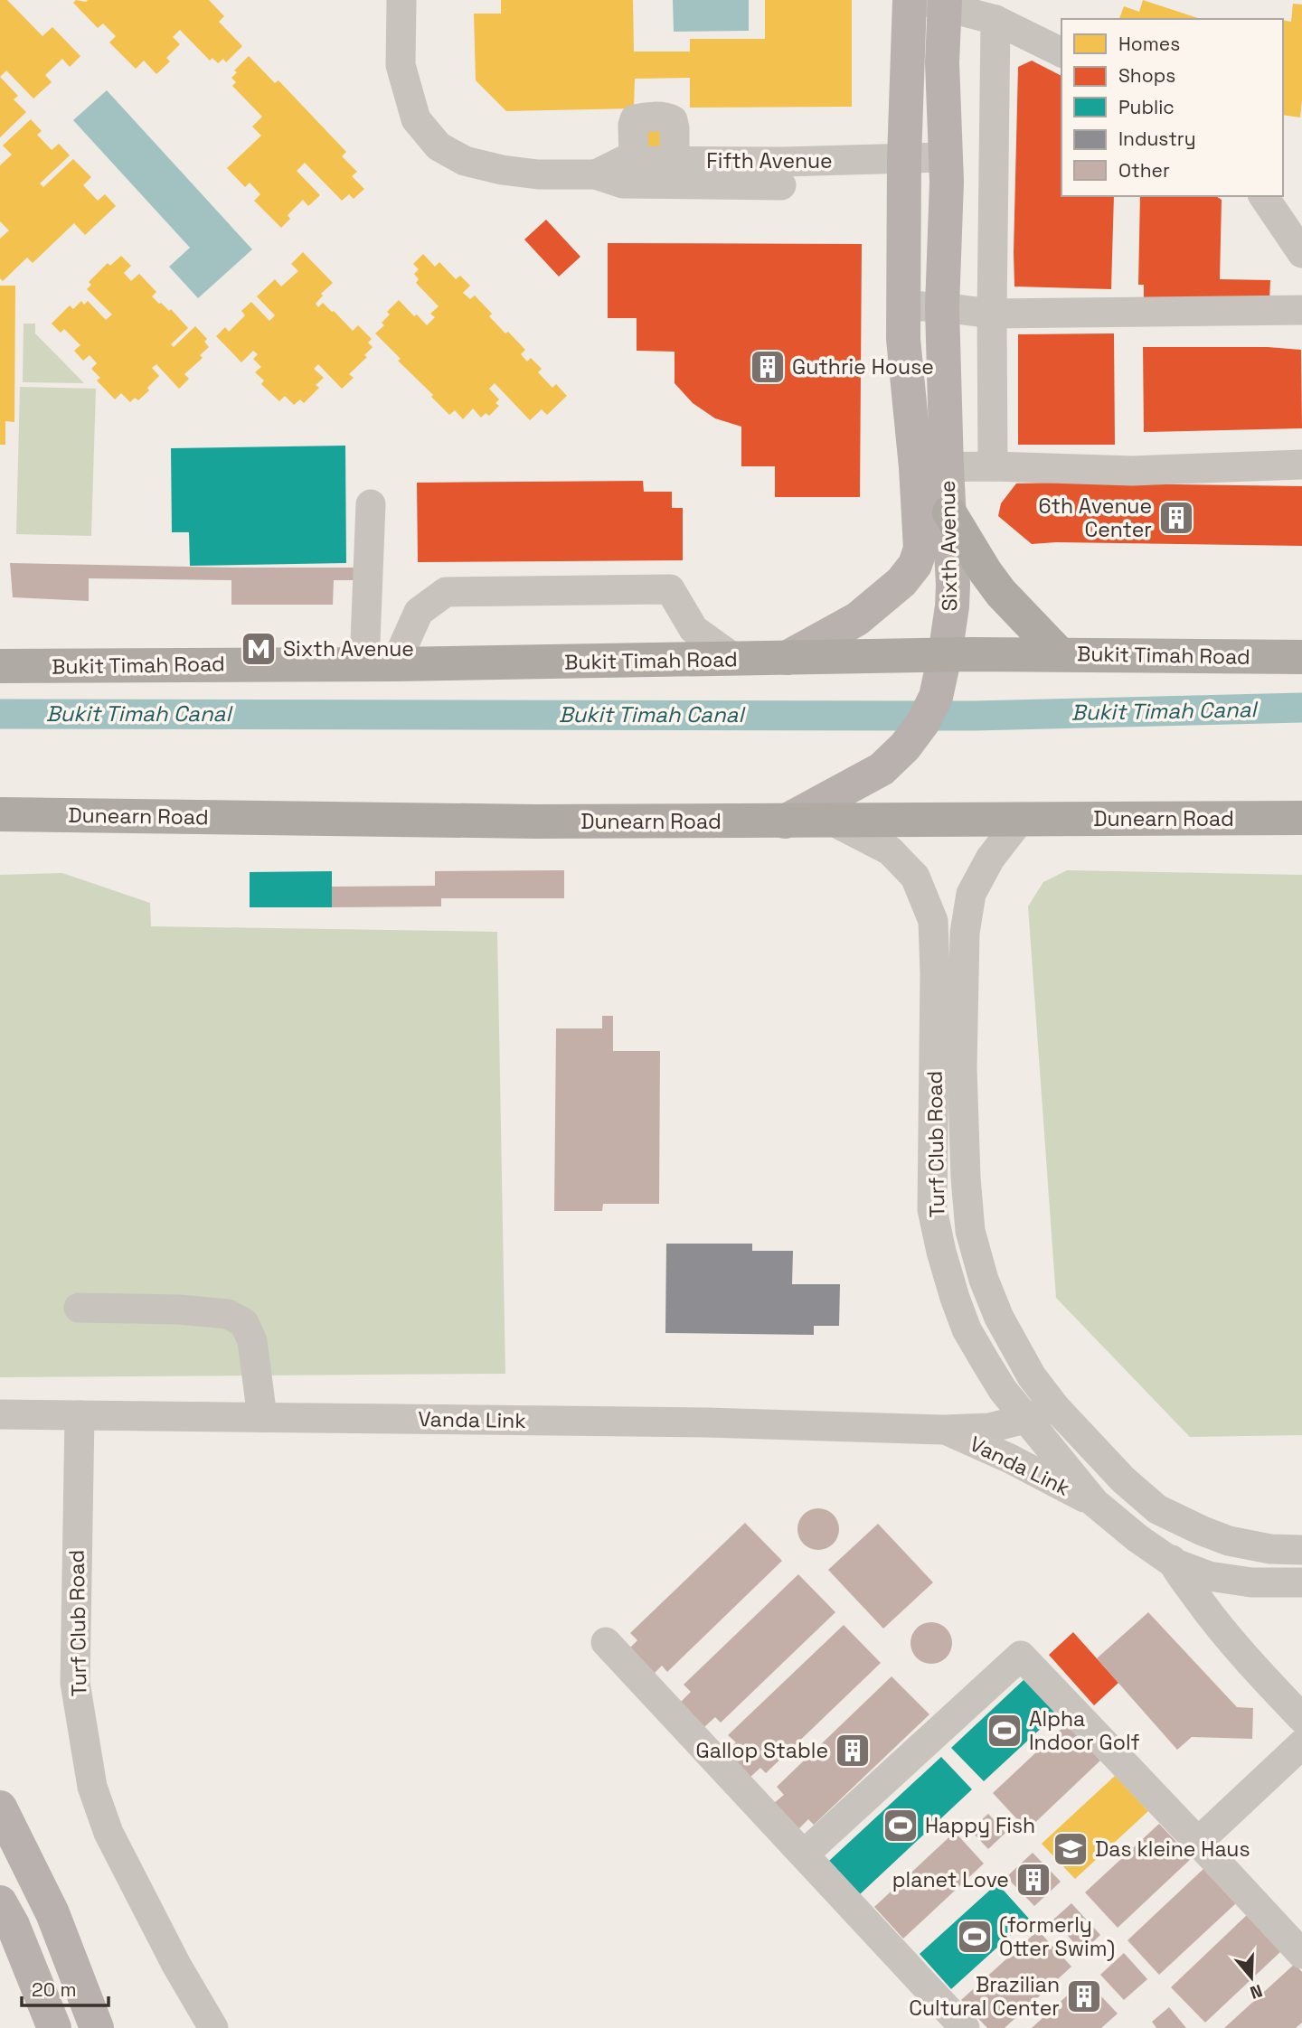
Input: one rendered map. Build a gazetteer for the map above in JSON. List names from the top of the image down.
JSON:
{
  "streets": {
    "highway": ["Bukit Timah Road", "Dunearn Road"],
    "main road": ["Sixth Avenue"],
    "street": ["Fifth Avenue", "Turf Club Road", "Vanda Link"]
  },
  "crossings": [
    ["Fifth Avenue", "Sixth Avenue"],
    ["Sixth Avenue", "Bukit Timah Road"],
    ["Sixth Avenue", "Dunearn Road"],
    ["Dunearn Road", "Turf Club Road"],
    ["Turf Club Road", "Vanda Link"]
  ],
  "water": ["Bukit Timah Canal"],
  "places": {
    "building": [
      "Guthrie House",
      "6th Avenue Center",
      "Gallop Stable",
      "planet Love",
      "Brazilian Cultural Center"
    ],
    "metro station": ["Sixth Avenue"],
    "sports": ["Alpha Indoor Golf", "Happy Fish", "(formerly Otter Swim)"],
    "school or university": ["Das kleine Haus"]
  },
  "legend": [
    "Homes",
    "Shops",
    "Public",
    "Industry",
    "Other"
  ],
  "scale_bar": "20 m",
  "north": "bottom"
}
